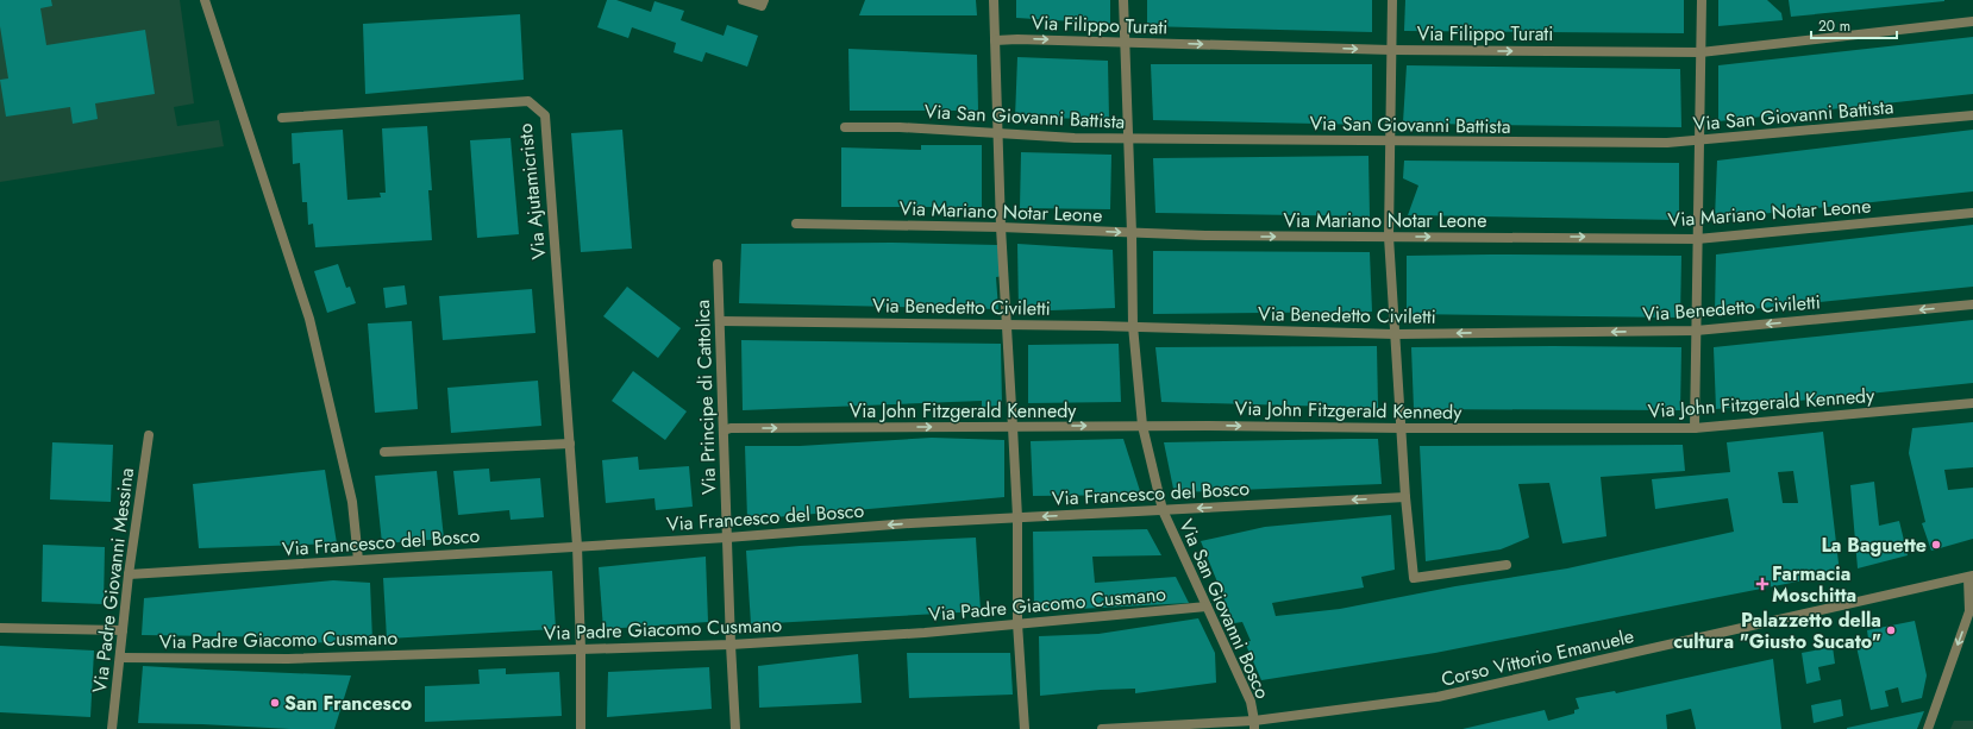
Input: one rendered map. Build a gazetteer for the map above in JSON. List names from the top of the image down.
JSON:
{
  "streets": {
    "street": [
      "Via Filippo Turati",
      "Via San Giovanni Battista",
      "Via Ajutamicristo",
      "Via Mariano Notar Leone",
      "Via Benedetto Civiletti",
      "Via Principe di Cattolica",
      "Via John Fitzgerald Kennedy",
      "Via Francesco del Bosco",
      "Via Padre Giovanni Messina",
      "Via Padre Giacomo Cusmano",
      "Via San Giovanni Bosco",
      "Corso Vittorio Emanuele"
    ]
  },
  "crossings": [
    ["Via Filippo Turati", "Via San Giovanni Bosco"],
    ["Via San Giovanni Battista", "Via San Giovanni Bosco"],
    ["Via Ajutamicristo", "Via Francesco del Bosco"],
    ["Via Ajutamicristo", "Via Padre Giacomo Cusmano"],
    ["Via Mariano Notar Leone", "Via San Giovanni Bosco"],
    ["Via Benedetto Civiletti", "Via Principe di Cattolica"],
    ["Via Benedetto Civiletti", "Via San Giovanni Bosco"],
    ["Via Principe di Cattolica", "Via John Fitzgerald Kennedy"],
    ["Via Principe di Cattolica", "Via Francesco del Bosco"],
    ["Via Principe di Cattolica", "Via Padre Giacomo Cusmano"],
    ["Via John Fitzgerald Kennedy", "Via San Giovanni Bosco"],
    ["Via Francesco del Bosco", "Via Padre Giovanni Messina"],
    ["Via Francesco del Bosco", "Via San Giovanni Bosco"],
    ["Via Padre Giovanni Messina", "Via Padre Giacomo Cusmano"],
    ["Via Padre Giacomo Cusmano", "Via San Giovanni Bosco"],
    ["Via San Giovanni Bosco", "Corso Vittorio Emanuele"]
  ],
  "one_way": [
    "Via Filippo Turati",
    "Via Mariano Notar Leone",
    "Via Benedetto Civiletti",
    "Via John Fitzgerald Kennedy",
    "Via Francesco del Bosco"
  ],
  "places": {
    "other": ["La Baguette", "Palazzetto della cultura \"Giusto Sucato\"", "San Francesco"],
    "health": ["Farmacia Moschitta"]
  },
  "scale_bar": "20 m"
}
